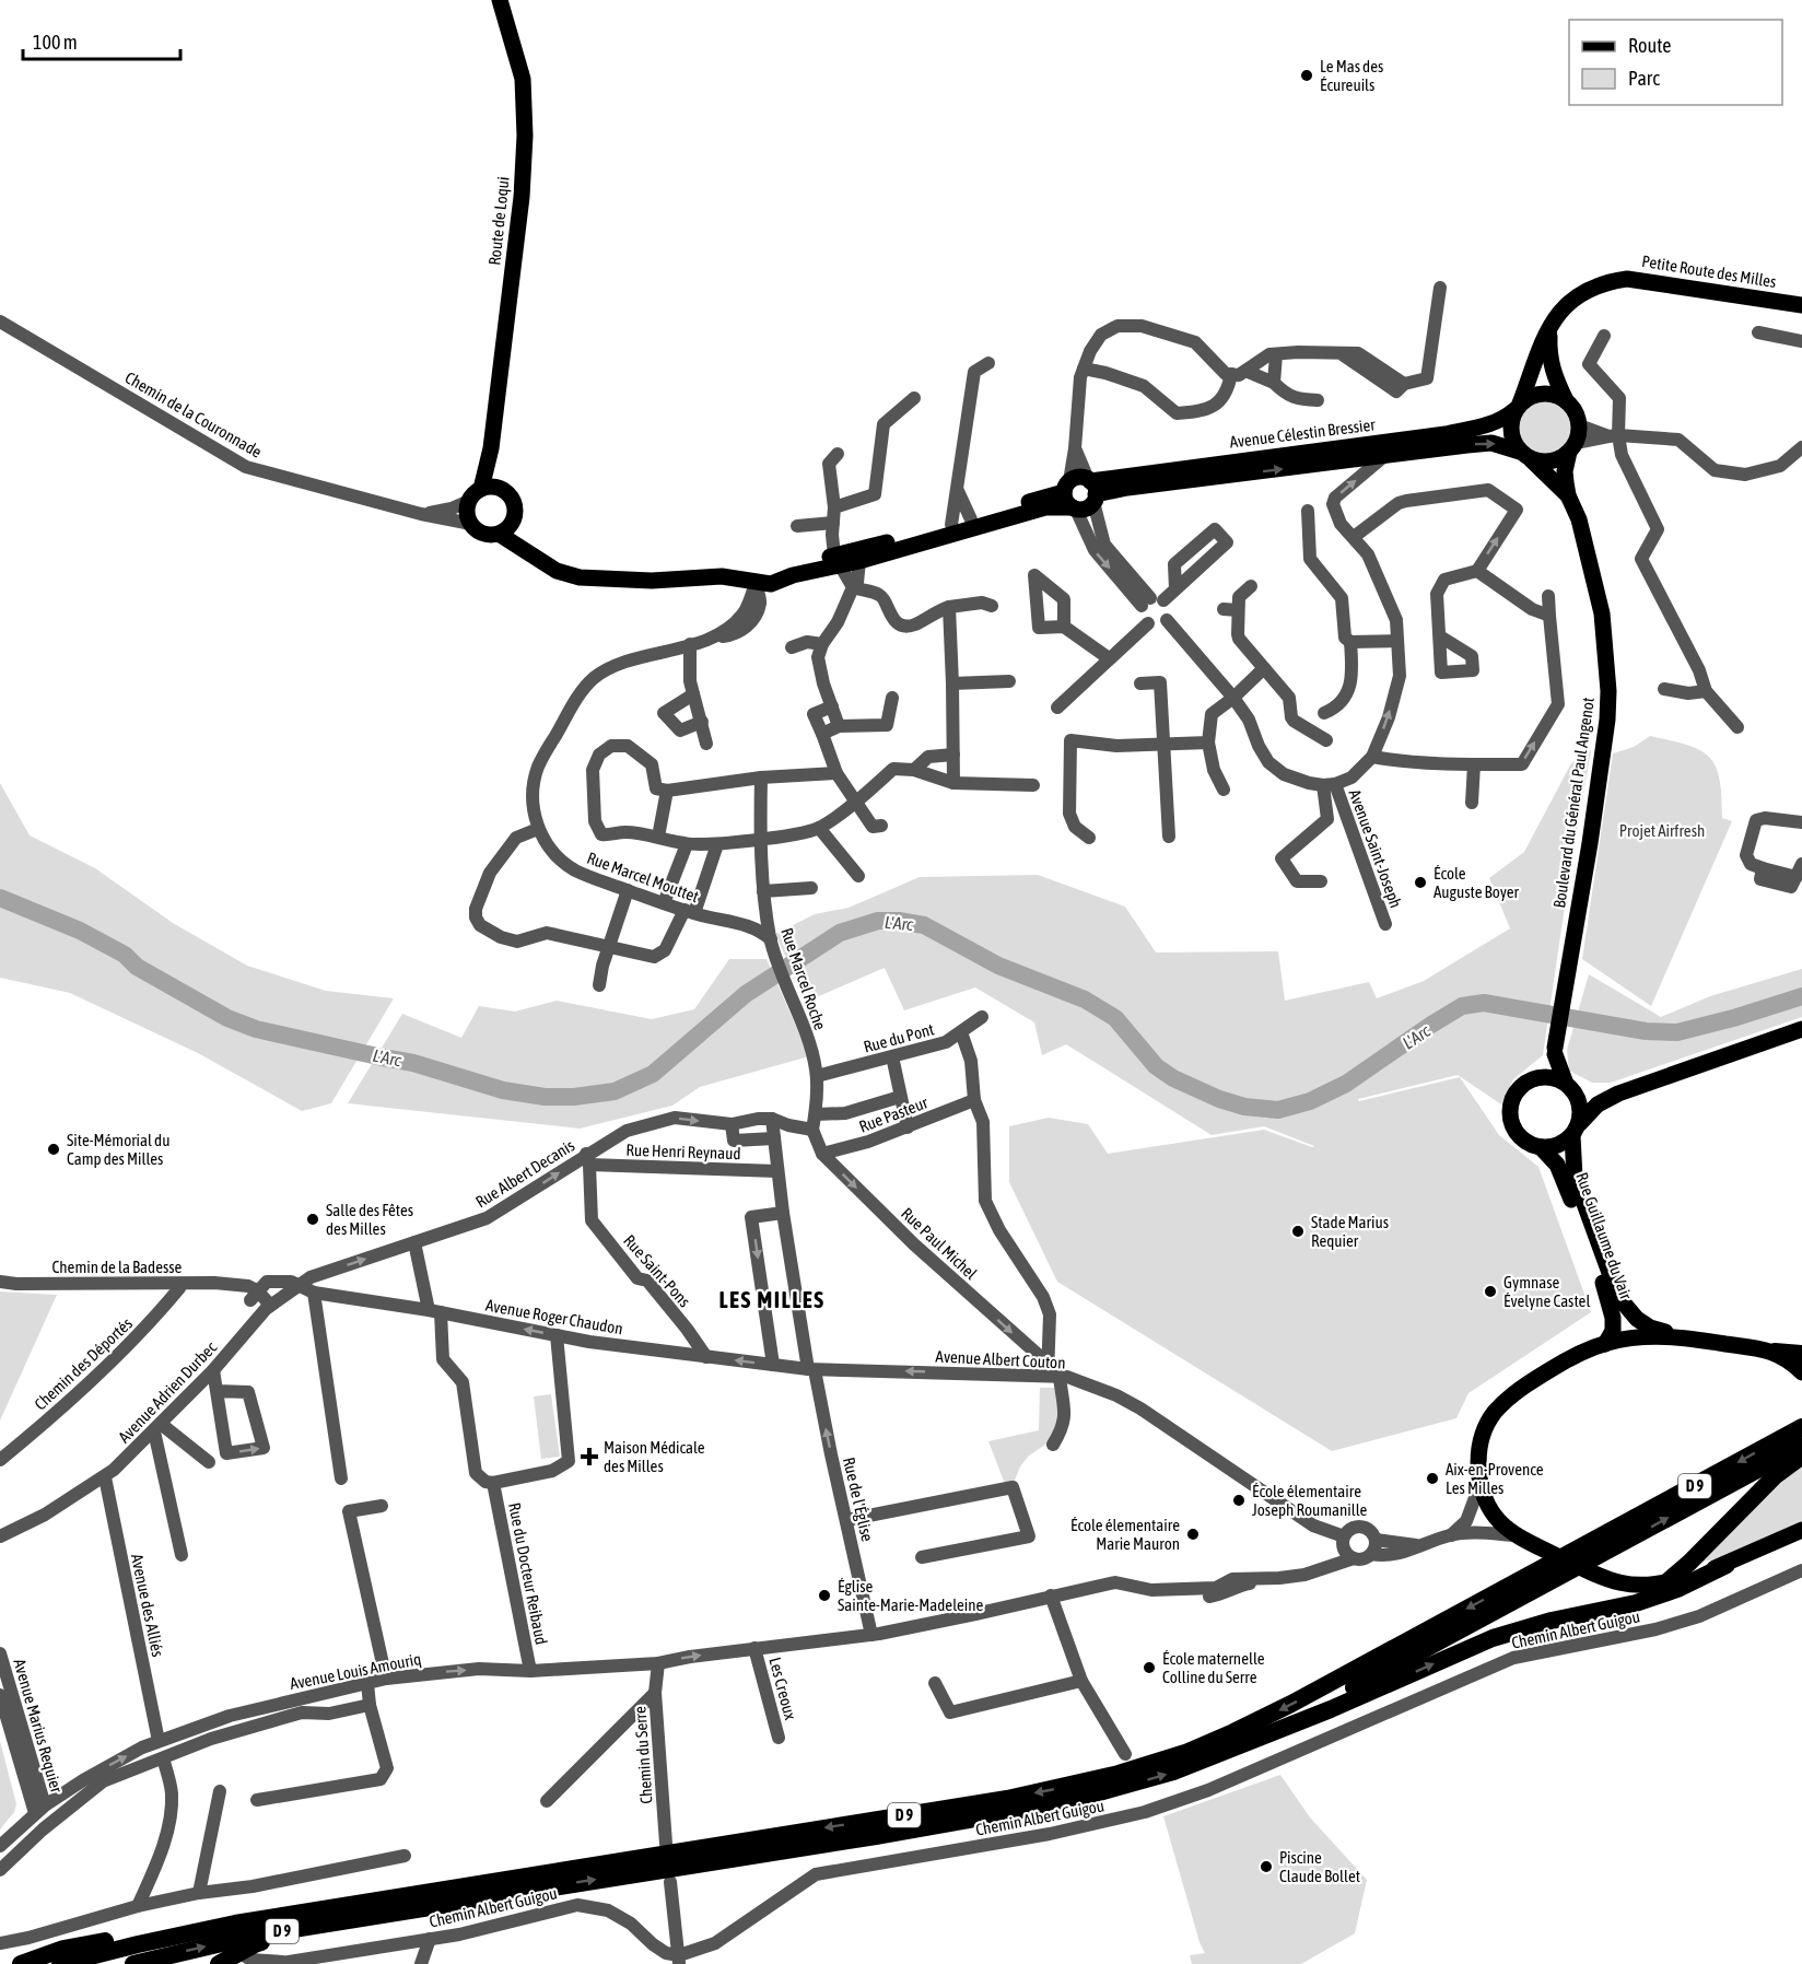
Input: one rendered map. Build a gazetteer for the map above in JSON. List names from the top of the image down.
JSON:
{
  "streets": {
    "highway": ["D 9"],
    "main road": [
      "Route de Loqui",
      "Petite Route des Milles",
      "Avenue Célestin Bressier",
      "Boulevard du Général Paul Angenot",
      "Rue Guillaume du Vair"
    ],
    "street": [
      "Chemin de la Couronnade",
      "Avenue Saint-Joseph",
      "Rue Marcel Mouttet",
      "Rue Marcel Roche",
      "Rue du Pont",
      "Rue Pasteur",
      "Rue Henri Reynaud",
      "Rue Albert Decanis",
      "Rue Paul Michel",
      "Chemin de la Badesse",
      "Rue Saint-Pons",
      "Avenue Roger Chaudon",
      "Avenue Albert Couton",
      "Chemin des Déportés",
      "Avenue Adrien Durbec",
      "Rue de l'Église",
      "Rue du Docteur Reibaud",
      "Avenue des Alliés",
      "Chemin Albert Guigou",
      "Avenue Louis Amouriq",
      "Les Creoux",
      "Avenue Marius Requier",
      "Chemin du Serre"
    ]
  },
  "crossings": [
    ["Route de Loqui", "Chemin de la Couronnade"],
    ["Petite Route des Milles", "Avenue Célestin Bressier"],
    ["Petite Route des Milles", "Boulevard du Général Paul Angenot"],
    ["Avenue Célestin Bressier", "Boulevard du Général Paul Angenot"],
    ["Avenue Célestin Bressier", "Avenue Saint-Joseph"],
    ["Rue Marcel Mouttet", "Rue Marcel Roche"],
    ["Rue Marcel Roche", "Rue du Pont"],
    ["Rue Marcel Roche", "Rue Paul Michel"],
    ["Rue Pasteur", "Rue Paul Michel"],
    ["Rue Henri Reynaud", "Rue Albert Decanis"],
    ["Rue Henri Reynaud", "Rue Saint-Pons"],
    ["Rue Henri Reynaud", "Rue de l'Église"],
    ["Rue Albert Decanis", "Rue Saint-Pons"],
    ["Rue Albert Decanis", "Avenue Roger Chaudon"],
    ["Rue Albert Decanis", "Avenue Adrien Durbec"],
    ["Rue Albert Decanis", "Rue de l'Église"],
    ["Rue Paul Michel", "Avenue Albert Couton"],
    ["Chemin de la Badesse", "Avenue Roger Chaudon"],
    ["Chemin de la Badesse", "Chemin des Déportés"],
    ["Rue Saint-Pons", "Avenue Roger Chaudon"],
    ["Avenue Roger Chaudon", "Avenue Albert Couton"],
    ["Avenue Roger Chaudon", "Rue de l'Église"],
    ["Avenue Albert Couton", "Rue de l'Église"],
    ["Avenue Albert Couton", "Avenue Louis Amouriq"],
    ["Avenue Adrien Durbec", "Avenue des Alliés"],
    ["Rue de l'Église", "Avenue Louis Amouriq"],
    ["Rue du Docteur Reibaud", "Avenue Louis Amouriq"],
    ["Avenue des Alliés", "Avenue Louis Amouriq"],
    ["Avenue Louis Amouriq", "Les Creoux"],
    ["Avenue Louis Amouriq", "Avenue Marius Requier"],
    ["Avenue Louis Amouriq", "Chemin du Serre"]
  ],
  "one_way": ["Rue Albert Decanis", "Rue Paul Michel", "Avenue Albert Couton"],
  "districts": ["LES MILLES"],
  "water": ["L'Arc"],
  "parks": ["Projet Airfresh"],
  "places": {
    "other": [
      "Le Mas des Écureuils",
      "École Auguste Boyer",
      "Site-Mémorial du Camp des Milles",
      "Salle des Fêtes des Milles",
      "Stade Marius Requier",
      "Gymnase Évelyne Castel",
      "Aix-en-Provence Les Milles",
      "École élementaire Joseph Roumanille",
      "École élementaire Marie Mauron",
      "Église Sainte-Marie-Madeleine",
      "École maternelle Colline du Serre",
      "Piscine Claude Bollet"
    ],
    "health": ["Maison Médicale des Milles"]
  },
  "legend": ["Route", "Parc"],
  "scale_bar": "100 m"
}
